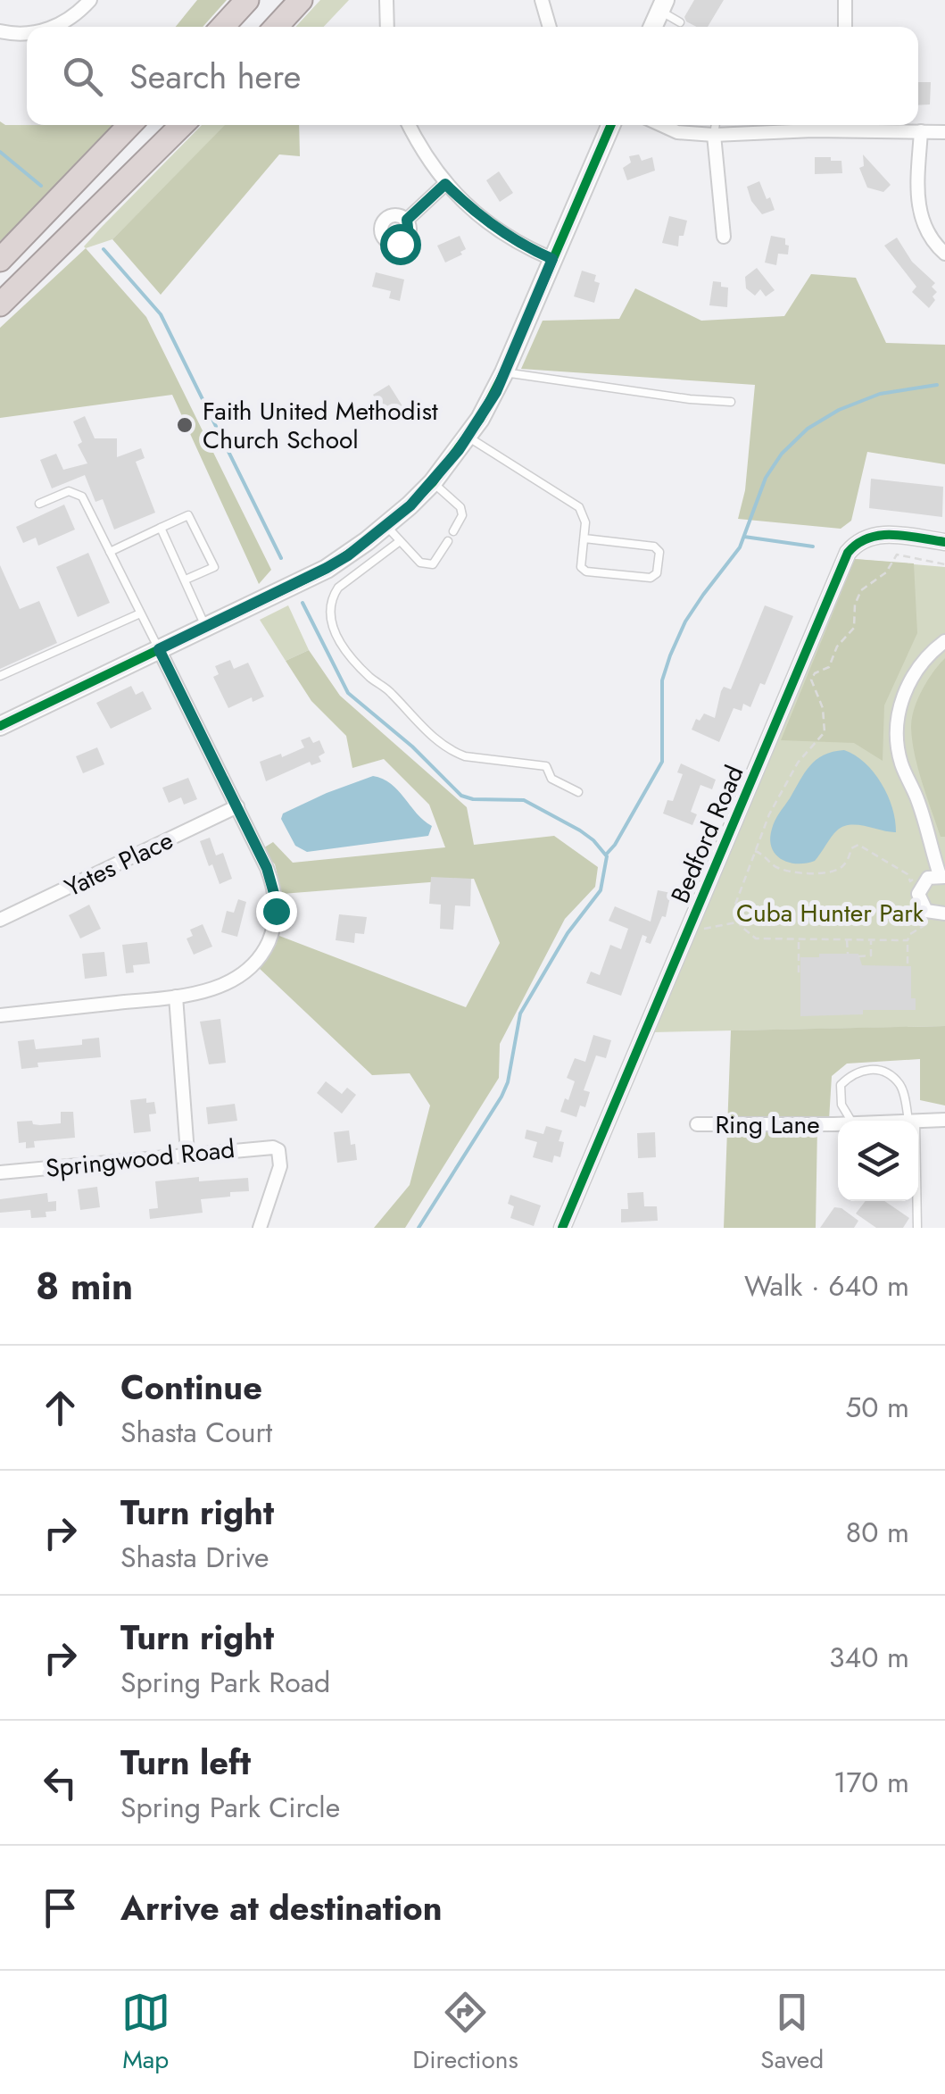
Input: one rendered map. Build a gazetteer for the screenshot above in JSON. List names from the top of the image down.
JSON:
{
  "streets": {
    "street": [
      "Bedford Road",
      "Yates Place",
      "Ring Lane",
      "Springwood Road"
    ]
  },
  "parks": ["Cuba Hunter Park"],
  "places": ["Faith United Methodist Church School"],
  "page": {
    "search": "Search here",
    "heading": ["8 min", "Walk · 640 m"],
    "list": [
      ["Continue", "Shasta Court", "50 m"],
      ["Turn right", "Shasta Drive", "80 m"],
      ["Turn right", "Spring Park Road", "340 m"],
      ["Turn left", "Spring Park Circle", "170 m"],
      "Arrive at destination"
    ],
    "nav": ["Map", "Directions", "Saved"]
  }
}
